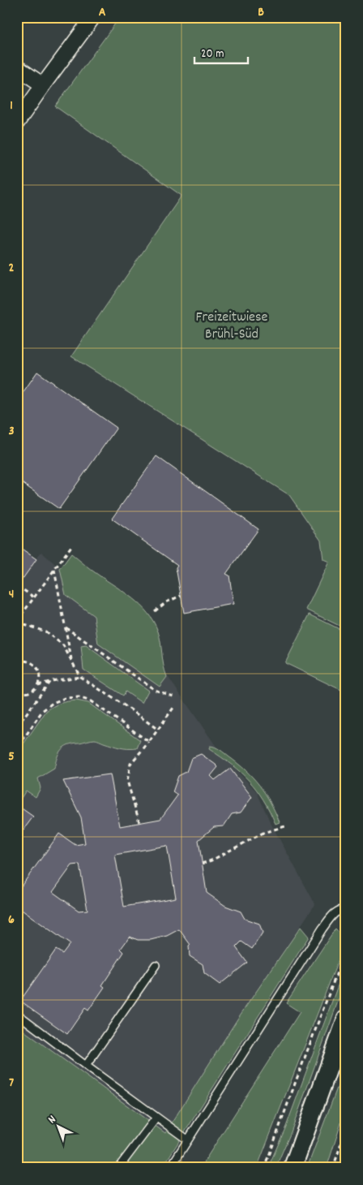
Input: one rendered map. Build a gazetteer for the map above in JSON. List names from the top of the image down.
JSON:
{
  "parks": ["Freizeitwiese Brühl-Süd"],
  "scale_bar": "20 m",
  "north": "top left",
  "grid": {
    "columns": ["A", "B"],
    "rows": [
      "1",
      "2",
      "3",
      "4",
      "5",
      "6",
      "7"
    ]
  }
}
